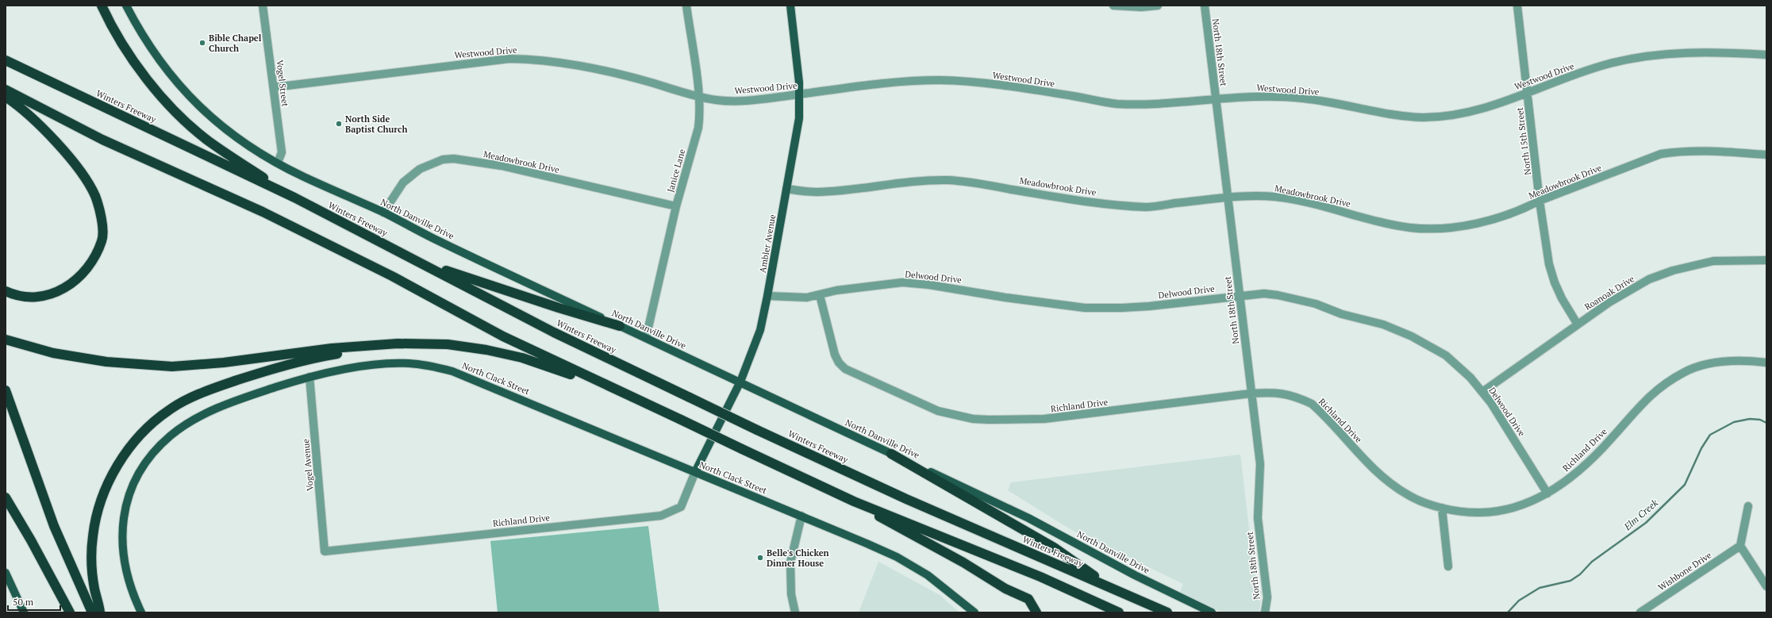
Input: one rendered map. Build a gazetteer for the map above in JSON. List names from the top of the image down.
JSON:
{
  "streets": {
    "highway": ["Winters Freeway"],
    "main road": ["North Danville Drive", "Ambler Avenue", "North Clack Street"],
    "street": [
      "Westwood Drive",
      "North 18th Street",
      "Vogel Street",
      "North 15th Street",
      "Meadowbrook Drive",
      "Janice Lane",
      "Delwood Drive",
      "Roanoak Drive",
      "Richland Drive",
      "Vogel Avenue",
      "Wishbone Drive"
    ]
  },
  "crossings": [
    ["Westwood Drive", "North 18th Street"],
    ["Westwood Drive", "Vogel Street"],
    ["Westwood Drive", "North 15th Street"],
    ["Westwood Drive", "Janice Lane"],
    ["Westwood Drive", "Ambler Avenue"],
    ["North 18th Street", "Meadowbrook Drive"],
    ["North 18th Street", "Delwood Drive"],
    ["North 18th Street", "Richland Drive"],
    ["Vogel Street", "North Danville Drive"],
    ["North 15th Street", "Meadowbrook Drive"],
    ["North 15th Street", "Roanoak Drive"],
    ["Meadowbrook Drive", "Janice Lane"],
    ["Meadowbrook Drive", "North Danville Drive"],
    ["Meadowbrook Drive", "Ambler Avenue"],
    ["Janice Lane", "North Danville Drive"],
    ["North Danville Drive", "Ambler Avenue"],
    ["Ambler Avenue", "Delwood Drive"],
    ["Ambler Avenue", "North Clack Street"],
    ["Ambler Avenue", "Richland Drive"],
    ["Delwood Drive", "Roanoak Drive"],
    ["Delwood Drive", "Richland Drive"],
    ["North Clack Street", "Richland Drive"],
    ["North Clack Street", "Vogel Avenue"],
    ["Richland Drive", "Vogel Avenue"]
  ],
  "water": ["Elm Creek"],
  "places": ["Bible Chapel Church", "North Side Baptist Church", "Belle's Chicken Dinner House"],
  "scale_bar": "50 m"
}
